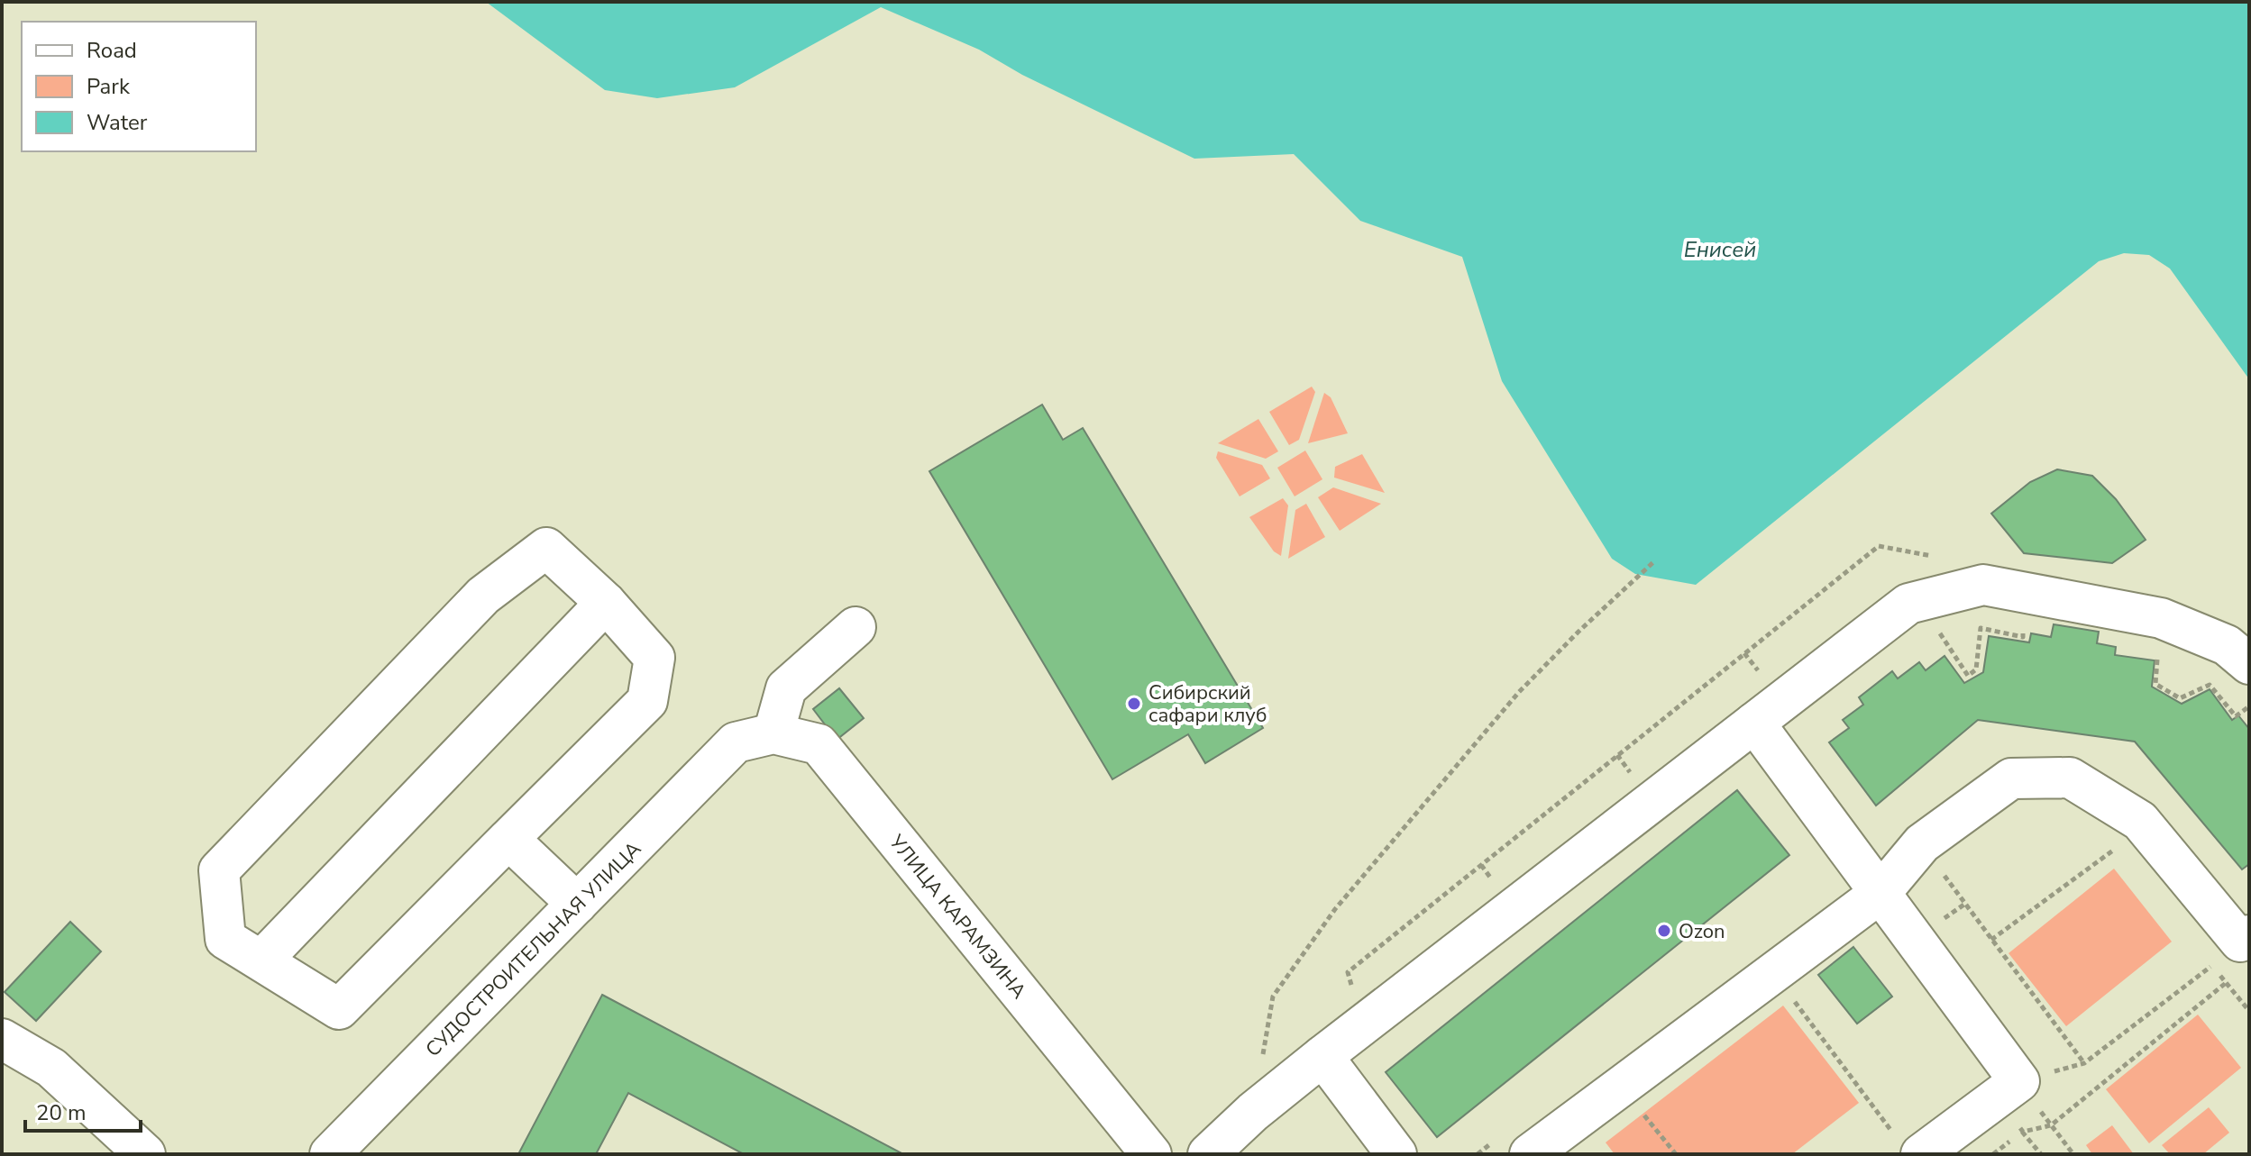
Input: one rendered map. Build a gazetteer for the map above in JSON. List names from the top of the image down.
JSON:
{
  "streets": {
    "street": ["УЛИЦА КАРАМЗИНА", "СУДОСТРОИТЕЛЬНАЯ УЛИЦА"]
  },
  "crossings": [
    ["УЛИЦА КАРАМЗИНА", "СУДОСТРОИТЕЛЬНАЯ УЛИЦА"]
  ],
  "water": ["Енисей"],
  "places": ["Сибирский сафари клуб", "Ozon"],
  "legend": ["Road", "Park", "Water"],
  "scale_bar": "20 m"
}
